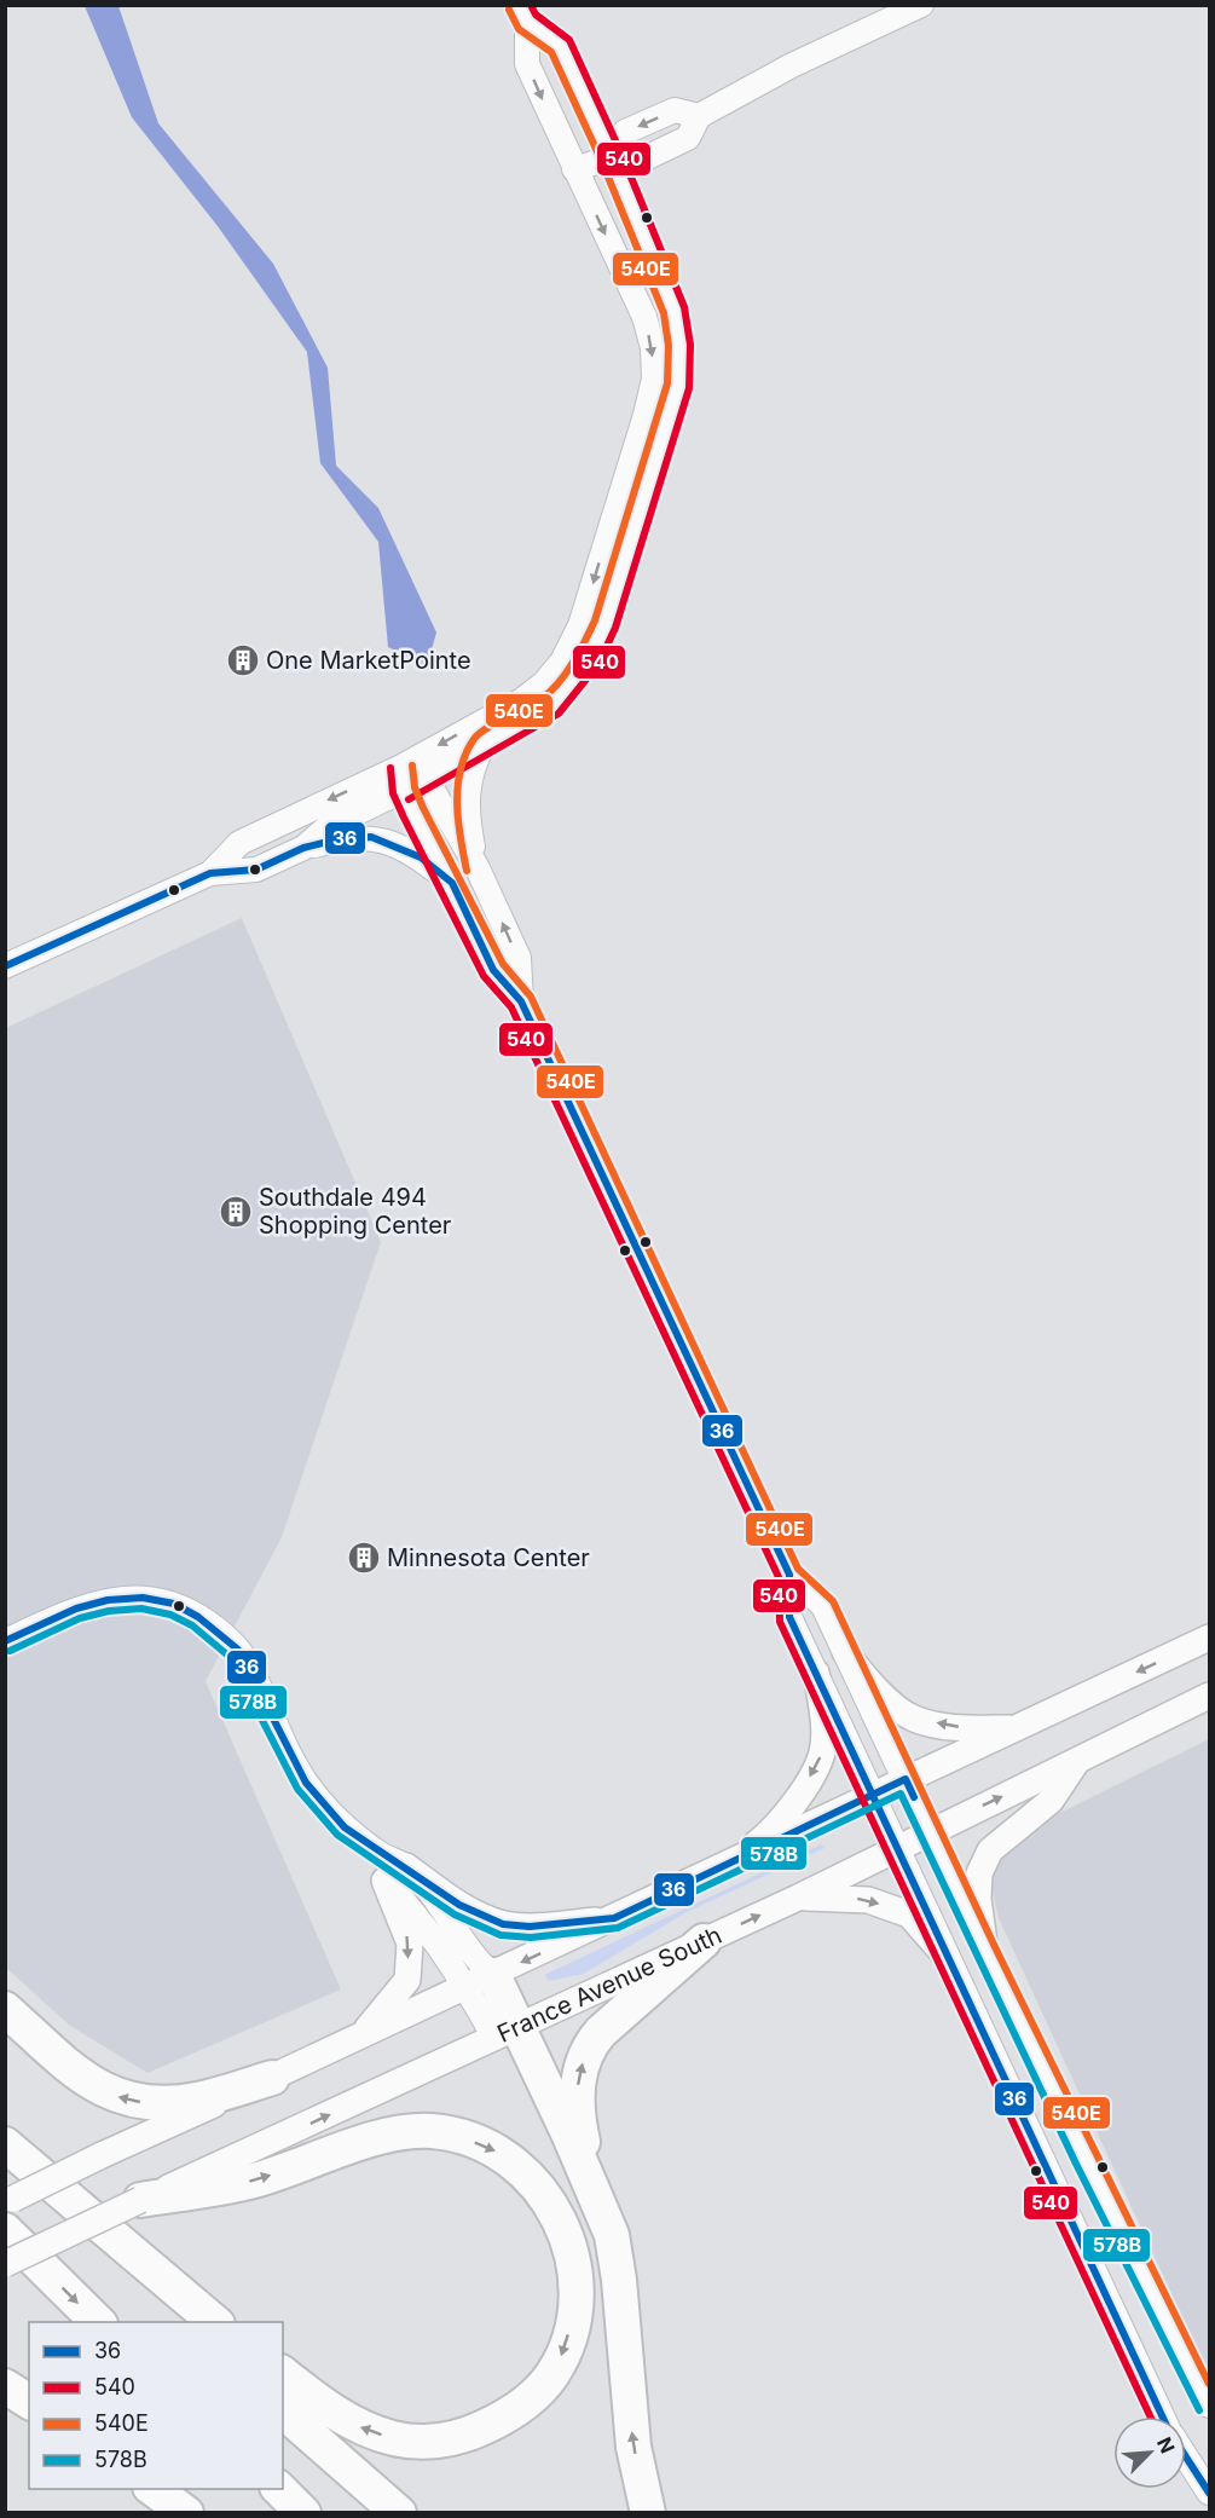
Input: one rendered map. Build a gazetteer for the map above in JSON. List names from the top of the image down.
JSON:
{
  "streets": {
    "main road": ["France Avenue South"]
  },
  "places": {
    "building": ["One MarketPointe", "Southdale 494 Shopping Center", "Minnesota Center"]
  },
  "lines": [
    "transit line 540",
    "transit line 540E",
    "transit line 36",
    "transit line 578B"
  ],
  "legend": [
    "36",
    "540",
    "540E",
    "578B"
  ],
  "north": "top right"
}
